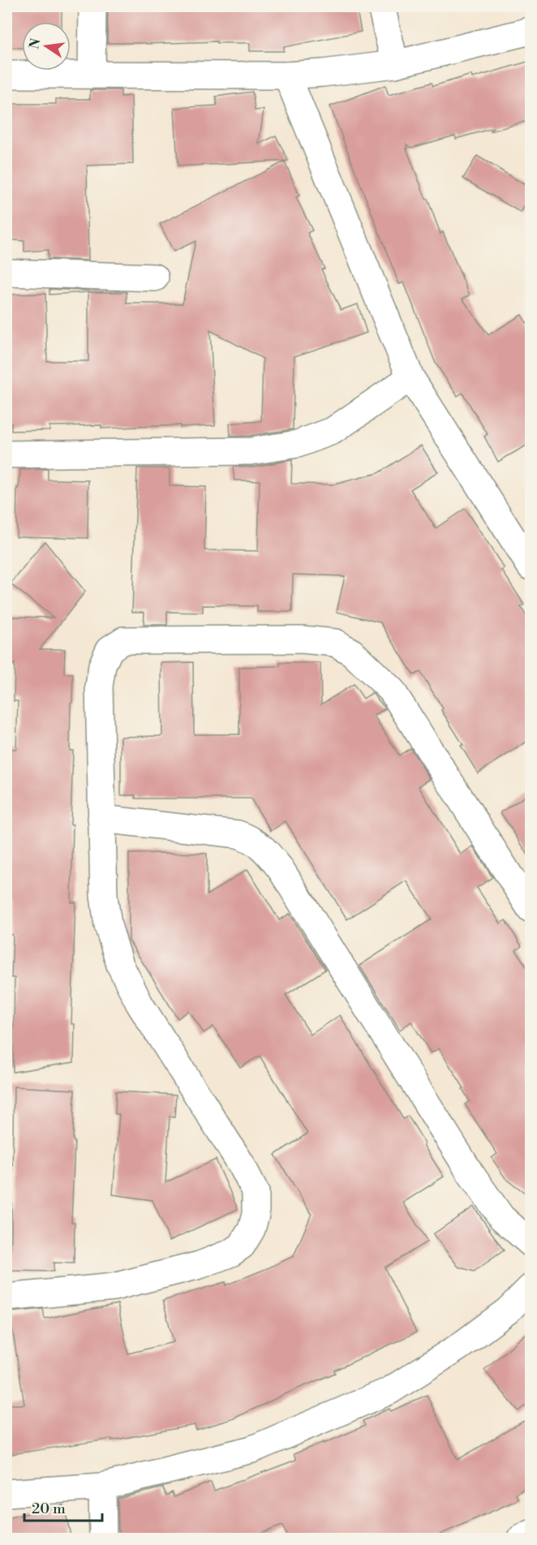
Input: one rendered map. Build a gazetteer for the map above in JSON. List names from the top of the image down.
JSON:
{
  "scale_bar": "20 m",
  "north": "left"
}
